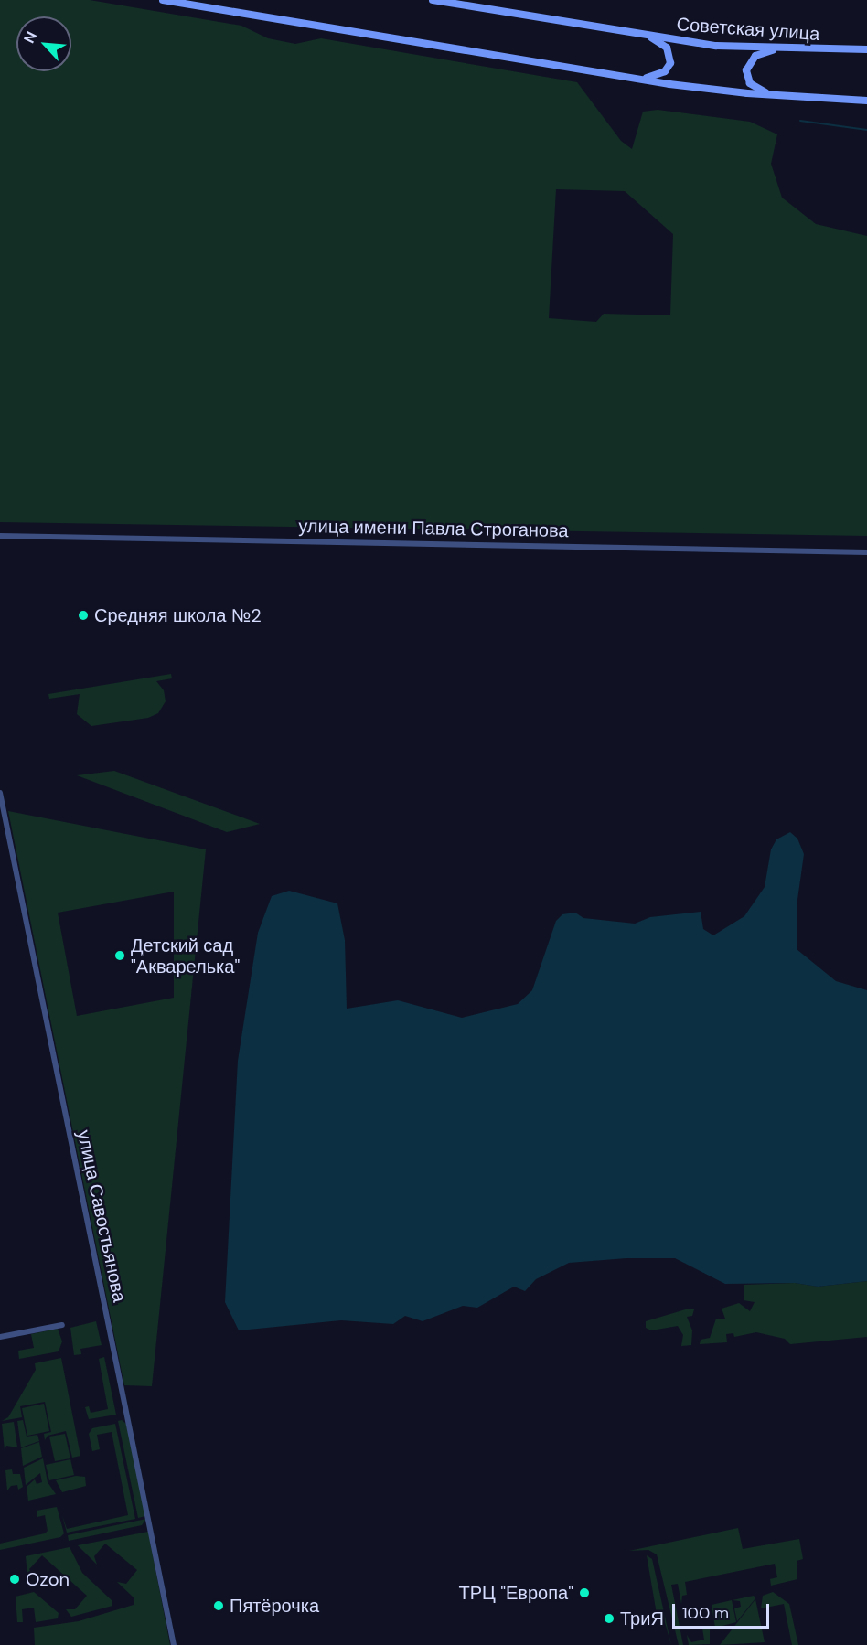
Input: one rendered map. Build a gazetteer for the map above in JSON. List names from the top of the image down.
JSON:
{
  "streets": {
    "main road": ["Советская улица"],
    "street": ["улица имени Павла Строганова", "улица Савостьянова"]
  },
  "places": [
    "Средняя школа №2",
    "Детский сад \"Акварелька\"",
    "Ozon",
    "ТРЦ \"Европа\"",
    "Пятёрочка",
    "ТриЯ"
  ],
  "scale_bar": "100 m",
  "north": "top left"
}
